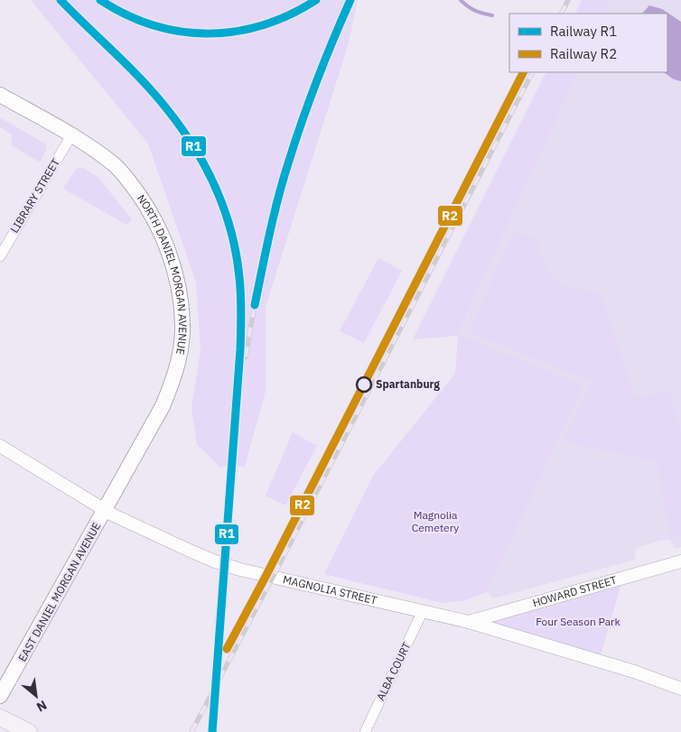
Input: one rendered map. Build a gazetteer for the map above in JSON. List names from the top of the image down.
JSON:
{
  "streets": {
    "main road": ["NORTH DANIEL MORGAN AVENUE", "EAST DANIEL MORGAN AVENUE"],
    "street": [
      "LIBRARY STREET",
      "MAGNOLIA STREET",
      "HOWARD STREET",
      "ALBA COURT"
    ]
  },
  "crossings": [
    ["LIBRARY STREET", "NORTH DANIEL MORGAN AVENUE"],
    ["NORTH DANIEL MORGAN AVENUE", "MAGNOLIA STREET"],
    ["NORTH DANIEL MORGAN AVENUE", "EAST DANIEL MORGAN AVENUE"],
    ["MAGNOLIA STREET", "HOWARD STREET"],
    ["MAGNOLIA STREET", "EAST DANIEL MORGAN AVENUE"],
    ["MAGNOLIA STREET", "ALBA COURT"]
  ],
  "parks": ["Magnolia Cemetery", "Four Season Park"],
  "places": ["Spartanburg"],
  "lines": ["rail line R1", "rail line R2"],
  "legend": ["Railway R1", "Railway R2"],
  "north": "bottom right"
}
